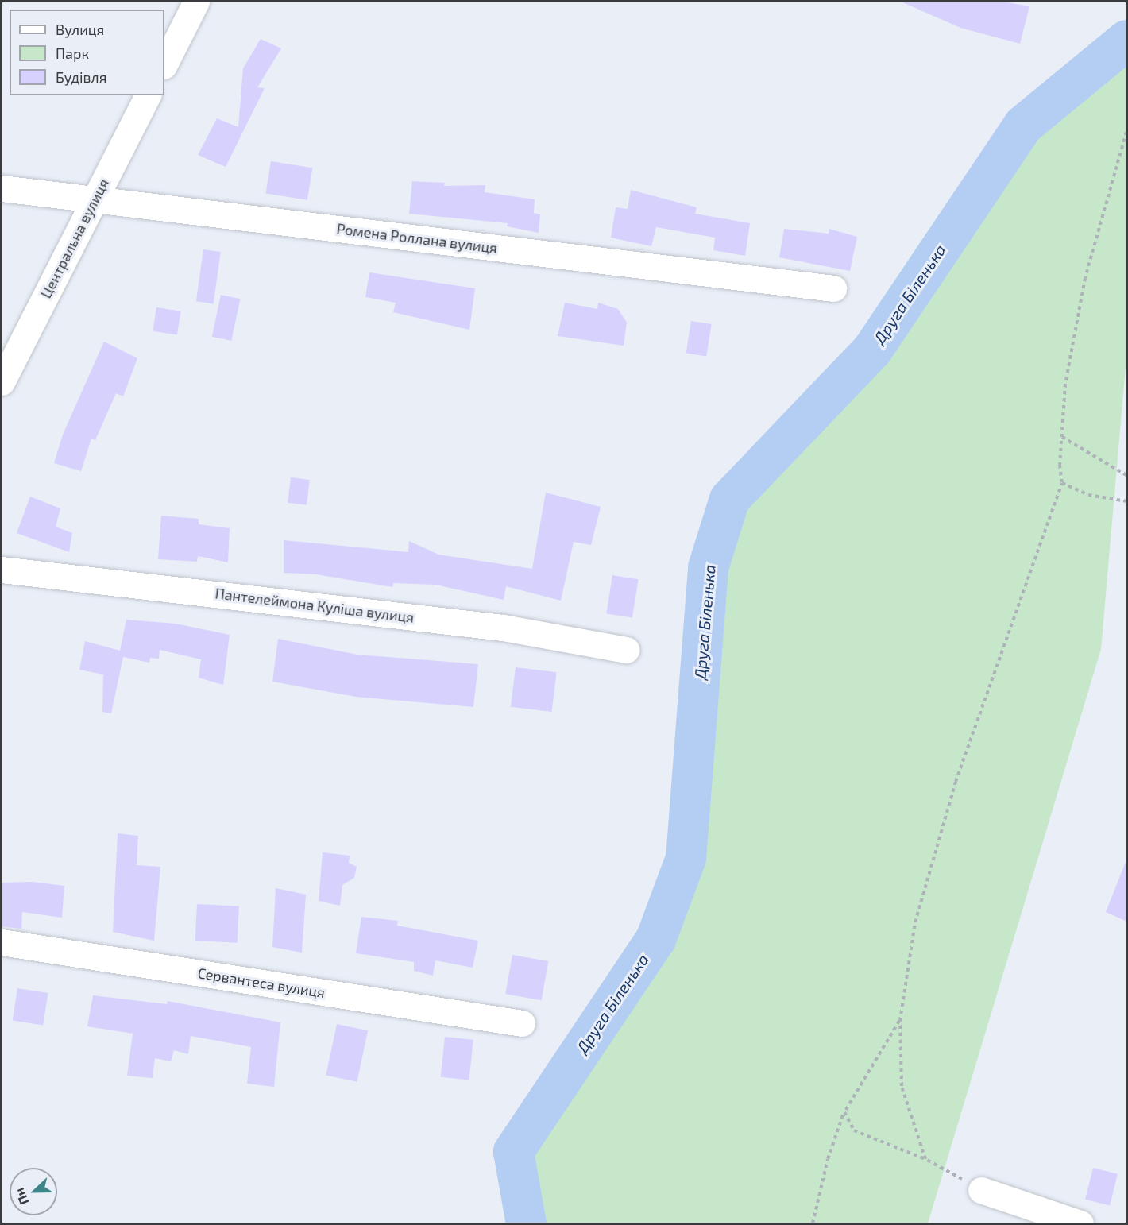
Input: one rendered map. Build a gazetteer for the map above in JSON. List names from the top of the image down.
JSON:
{
  "streets": {
    "street": [
      "Центральна вулиця",
      "Ромена Роллана вулиця",
      "Пантелеймона Куліша вулиця",
      "Сервантеса вулиця"
    ]
  },
  "crossings": [
    ["Центральна вулиця", "Ромена Роллана вулиця"]
  ],
  "water": ["Друга Біленька"],
  "legend": ["Вулиця", "Парк", "Будівля"],
  "north": "left"
}
